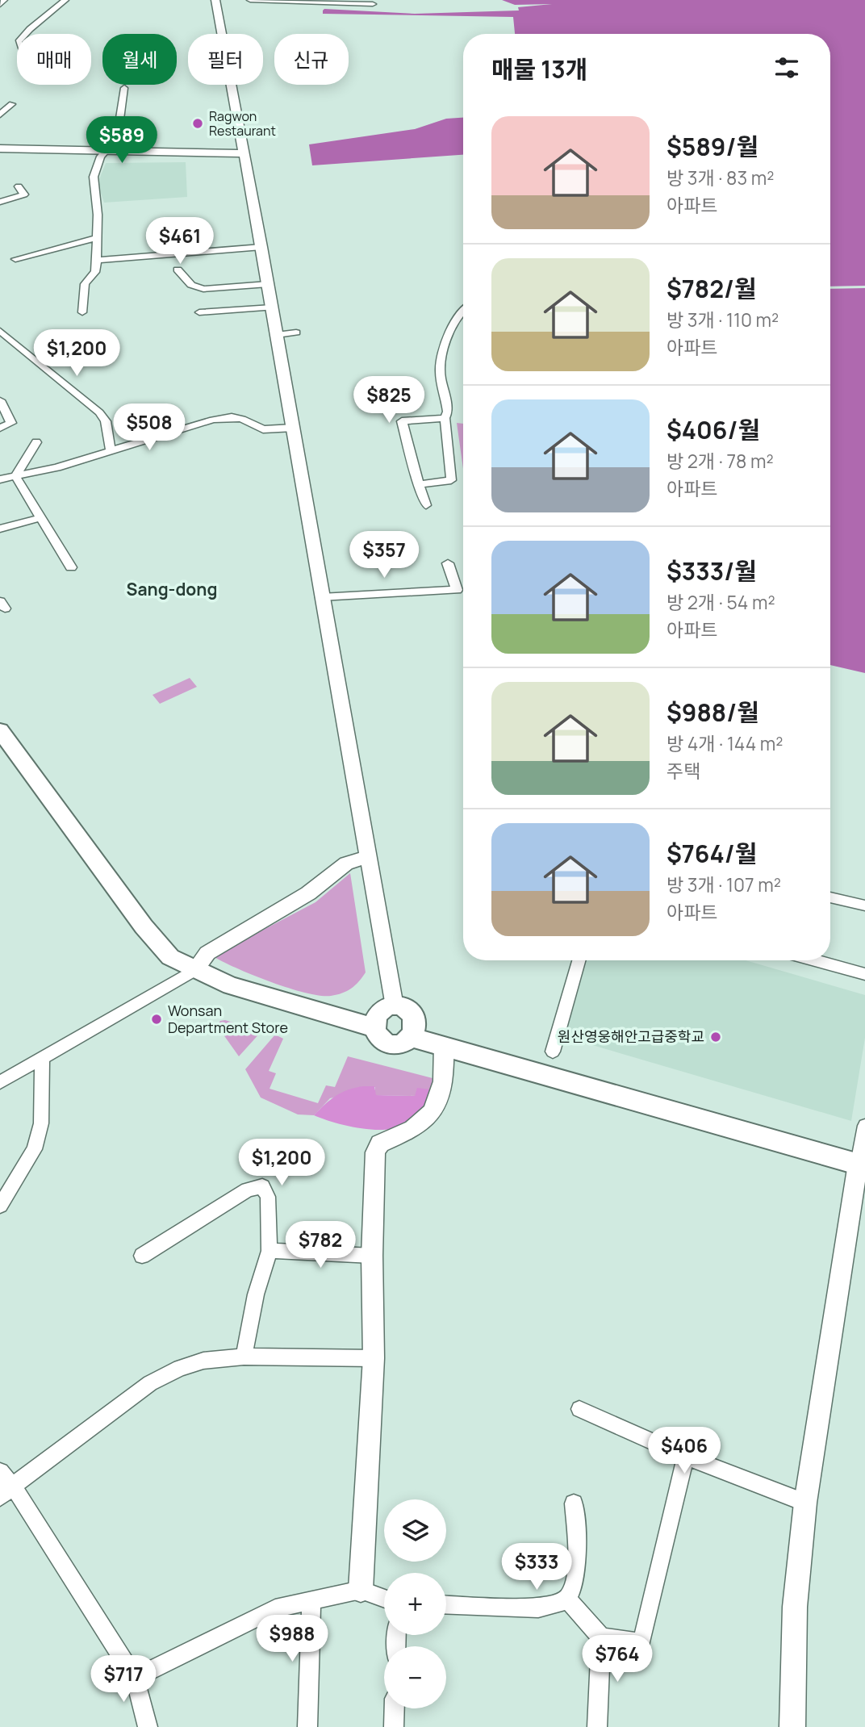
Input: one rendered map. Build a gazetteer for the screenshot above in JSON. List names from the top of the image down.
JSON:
{
  "districts": ["Sang-dong"],
  "places": ["Ragwon Restaurant", "Wonsan Department Store", "원산영웅해안고급중학교"],
  "page": {
    "chip": [
      "매매",
      "월세",
      "필터",
      "신규"
    ],
    "heading": "매물 13개",
    "list": [
      {
        "name": "$589/월",
        "note": "방 3개 · 83 m² · 아파트"
      },
      {
        "name": "$782/월",
        "note": "방 3개 · 110 m² · 아파트"
      },
      {
        "name": "$406/월",
        "note": "방 2개 · 78 m² · 아파트"
      },
      {
        "name": "$333/월",
        "note": "방 2개 · 54 m² · 아파트"
      },
      {
        "name": "$988/월",
        "note": "방 4개 · 144 m² · 주택"
      },
      {
        "name": "$764/월",
        "note": "방 3개 · 107 m² · 아파트"
      }
    ],
    "price": [
      "$589",
      "$461",
      "$1,200",
      "$825",
      "$508",
      "$357",
      "$1,200",
      "$782",
      "$406",
      "$333",
      "$988",
      "$764",
      "$717"
    ],
    "map_buttons": ["+", "−"]
  }
}
